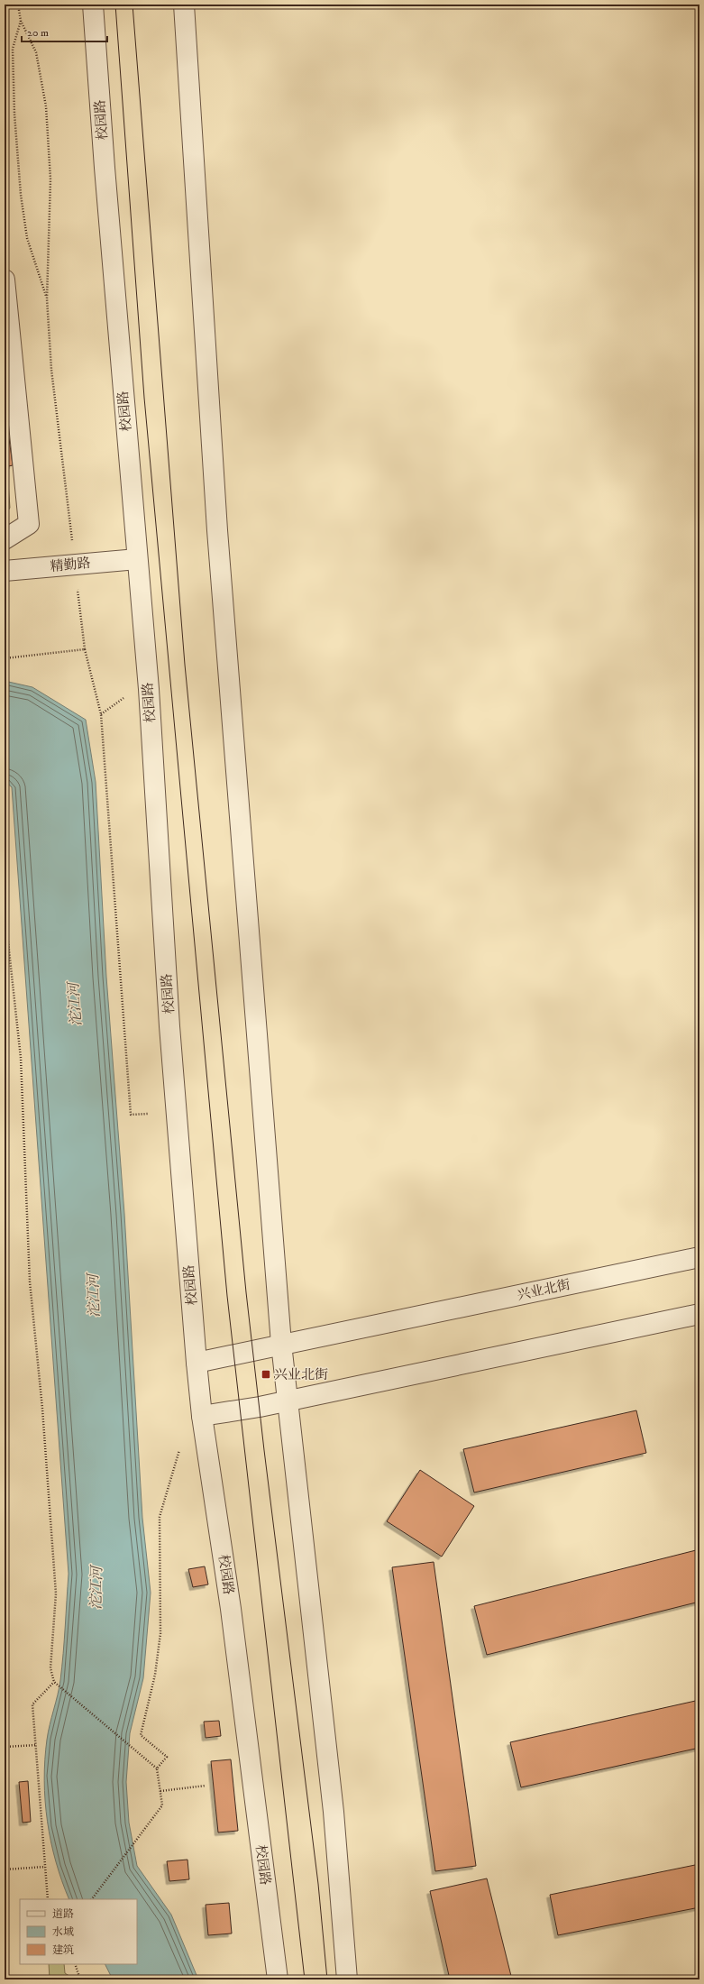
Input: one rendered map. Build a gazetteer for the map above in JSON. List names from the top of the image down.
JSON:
{
  "streets": {
    "street": ["校园路", "精勤路", "兴业北街"]
  },
  "crossings": [
    ["校园路", "精勤路"],
    ["校园路", "兴业北街"]
  ],
  "water": ["沱江河"],
  "places": {
    "transit": ["兴业北街"]
  },
  "legend": ["道路", "水域", "建筑"],
  "scale_bar": "20 m"
}
